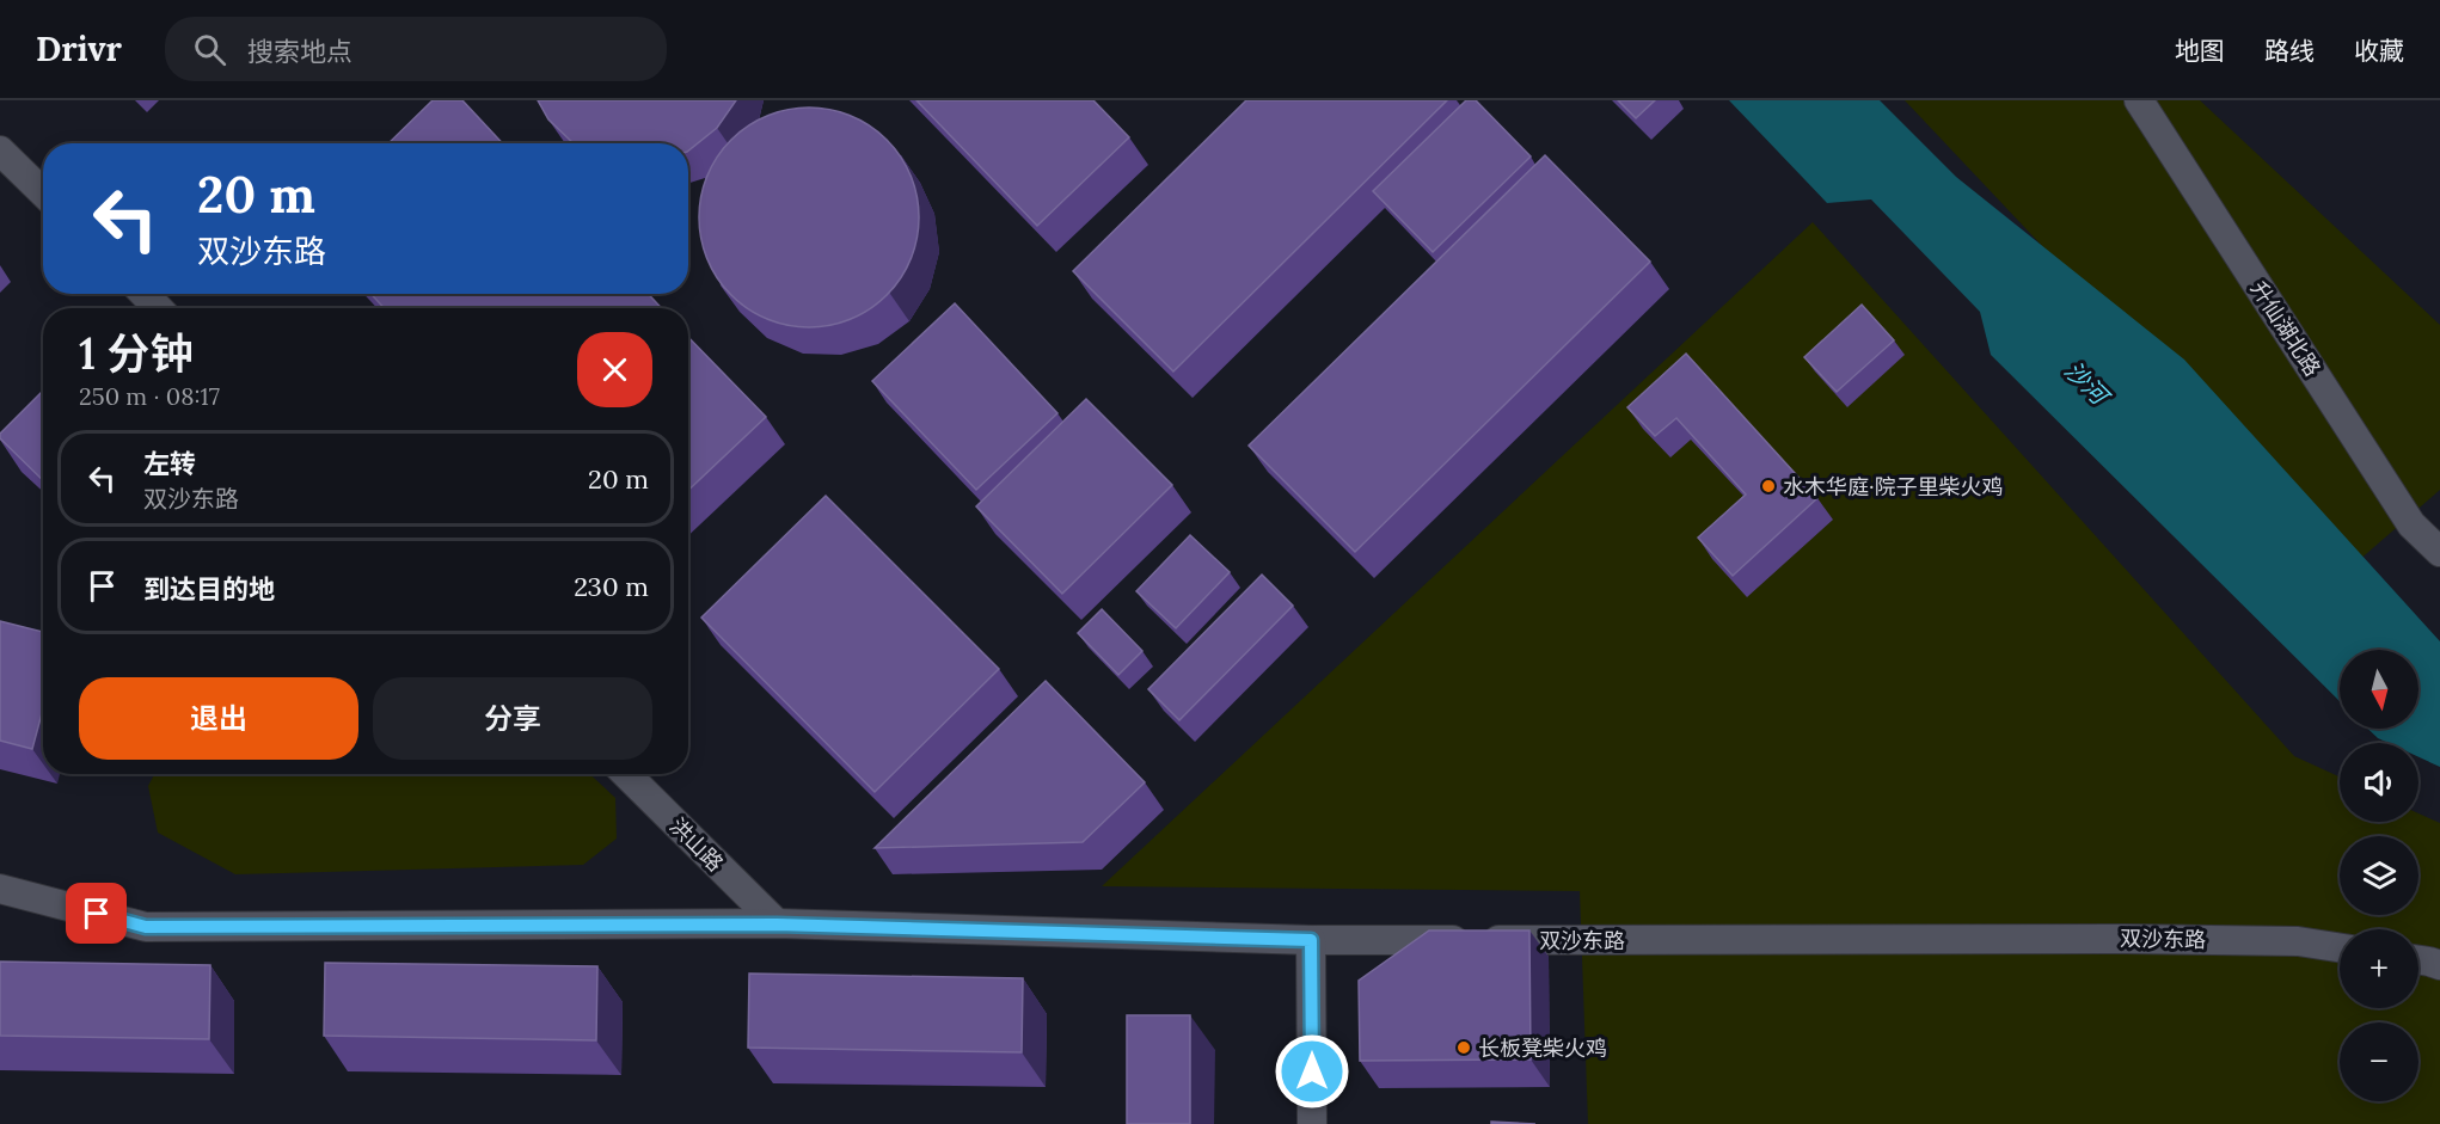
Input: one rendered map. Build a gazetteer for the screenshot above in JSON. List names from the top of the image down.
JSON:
{
  "streets": {
    "street": ["升仙湖北路", "洪山路", "双沙东路"]
  },
  "crossings": [
    ["洪山路", "双沙东路"]
  ],
  "water": ["沙河"],
  "places": ["水木华庭·院子里柴火鸡", "长板凳柴火鸡"],
  "north": "bottom",
  "page": {
    "header": "Drivr",
    "search": "搜索地点",
    "nav": ["地图", "路线", "收藏"],
    "turn": ["20 m", "双沙东路"],
    "heading": ["1 分钟", "250 m · 08:17"],
    "list": [
      {
        "name": "左转",
        "note": "双沙东路",
        "value": "20 m"
      },
      {
        "name": "到达目的地",
        "value": "230 m"
      }
    ],
    "map_buttons": ["+", "−"],
    "buttons": ["退出", "分享"]
  }
}
